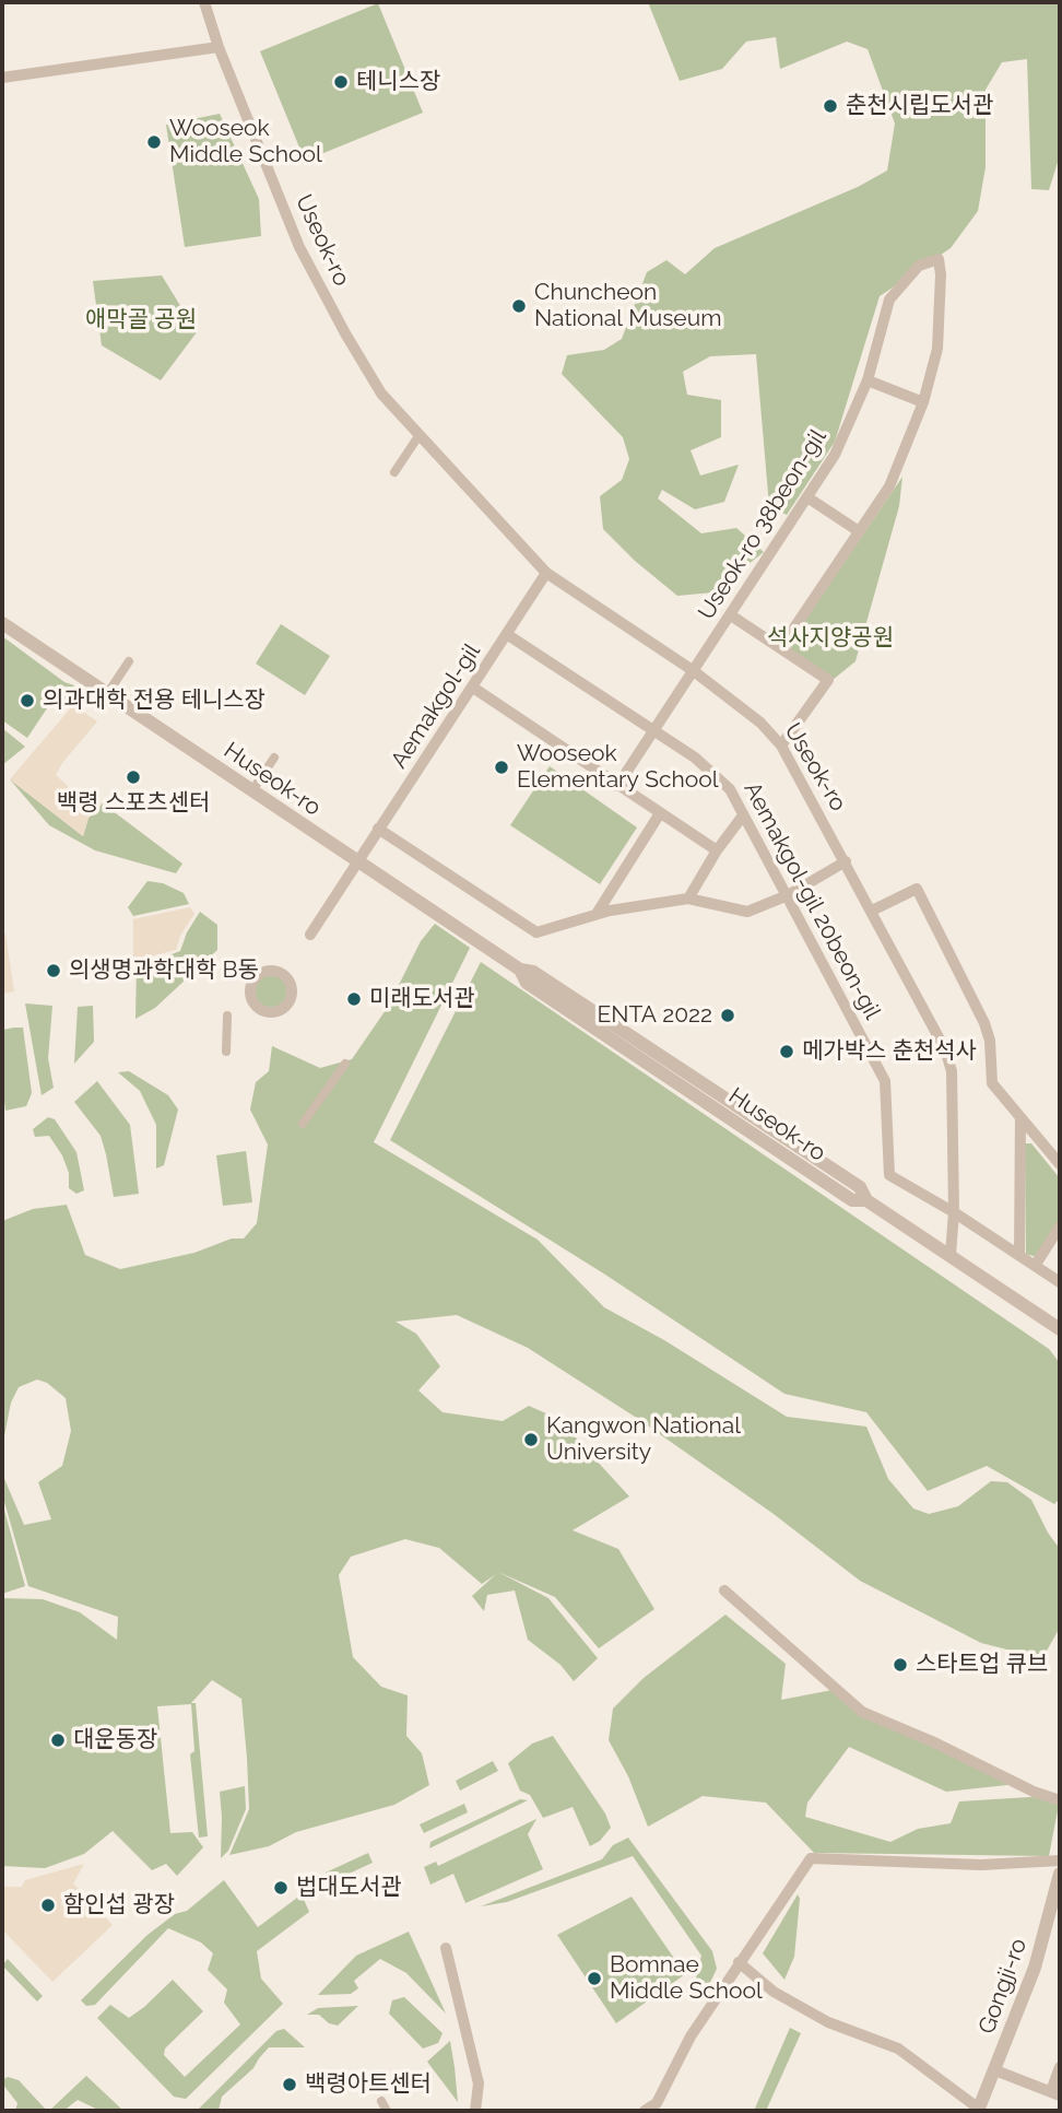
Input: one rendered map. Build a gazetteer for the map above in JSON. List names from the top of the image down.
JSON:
{
  "streets": {
    "street": [
      "Useok-ro",
      "Useok-ro 38beon-gil",
      "Aemakgol-gil",
      "Huseok-ro",
      "Aemakgol-gil 20beon-gil",
      "Gongji-ro"
    ]
  },
  "crossings": [
    ["Useok-ro", "Useok-ro 38beon-gil"],
    ["Useok-ro", "Aemakgol-gil"],
    ["Useok-ro", "Huseok-ro"],
    ["Useok-ro", "Aemakgol-gil 20beon-gil"],
    ["Useok-ro 38beon-gil", "Aemakgol-gil 20beon-gil"],
    ["Aemakgol-gil", "Huseok-ro"],
    ["Aemakgol-gil", "Aemakgol-gil 20beon-gil"]
  ],
  "parks": ["애막골 공원", "석사지양공원"],
  "places": [
    "테니스장",
    "춘천시립도서관",
    "Wooseok Middle School",
    "Chuncheon National Museum",
    "의과대학 전용 테니스장",
    "Wooseok Elementary School",
    "백령 스포츠센터",
    "의생명과학대학 B동",
    "미래도서관",
    "ENTA 2022",
    "메가박스 춘천석사",
    "Kangwon National University",
    "스타트업 큐브",
    "대운동장",
    "법대도서관",
    "함인섭 광장",
    "Bomnae Middle School",
    "백령아트센터"
  ]
}
